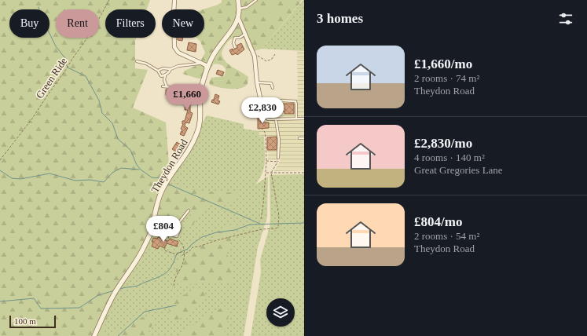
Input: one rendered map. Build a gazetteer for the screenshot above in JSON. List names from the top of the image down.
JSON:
{
  "streets": {
    "street": ["Theydon Road"],
    "path": ["Green Ride"]
  },
  "scale_bar": "100 m",
  "page": {
    "heading": "3 homes",
    "chip": [
      "Buy",
      "Rent",
      "Filters",
      "New"
    ],
    "list": [
      {
        "name": "£1,660/mo",
        "note": "2 rooms · 74 m² · Theydon Road"
      },
      {
        "name": "£2,830/mo",
        "note": "4 rooms · 140 m² · Great Gregories Lane"
      },
      {
        "name": "£804/mo",
        "note": "2 rooms · 54 m² · Theydon Road"
      }
    ],
    "price": ["£1,660", "£2,830", "£804"],
    "scale": "100 m"
  }
}
